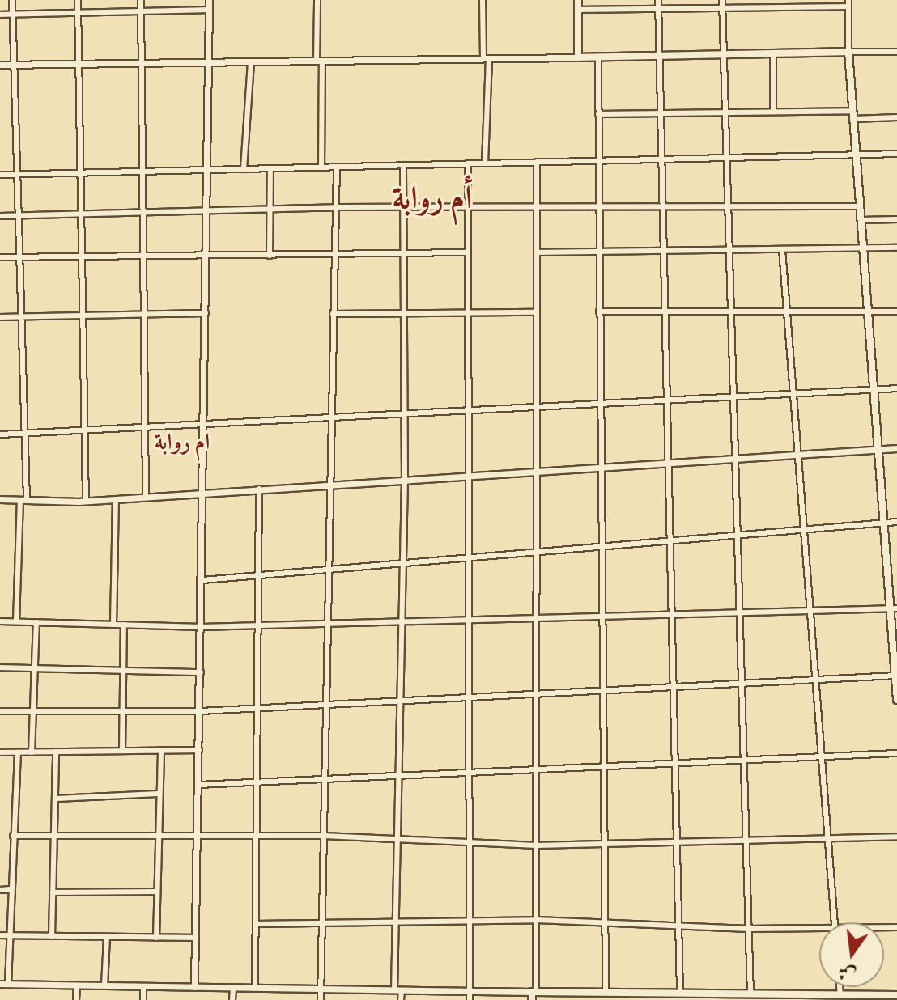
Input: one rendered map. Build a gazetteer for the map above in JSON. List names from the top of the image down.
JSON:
{
  "districts": ["أم روابة", "ام روابة"],
  "north": "bottom"
}
